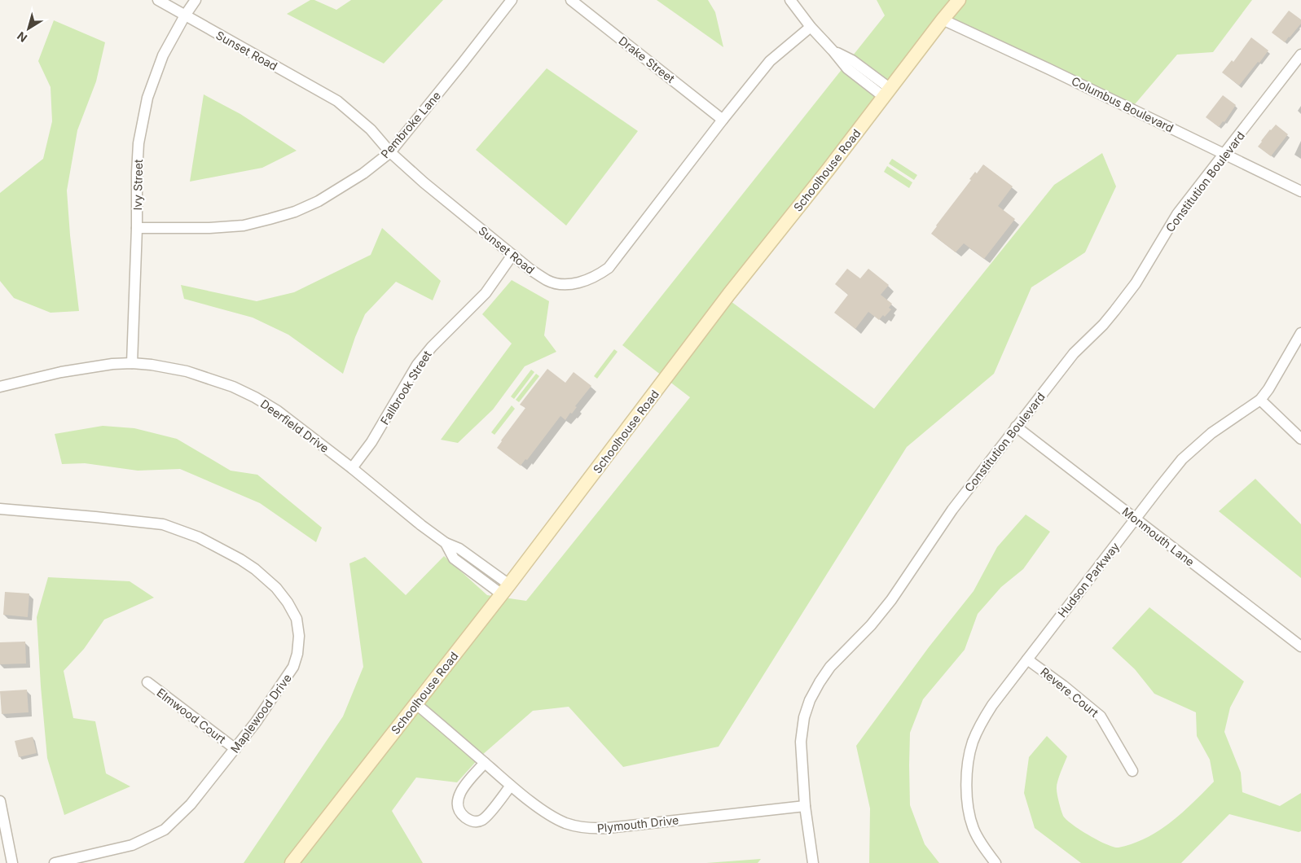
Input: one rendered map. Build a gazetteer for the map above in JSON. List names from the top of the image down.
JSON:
{
  "streets": {
    "street": [
      "Sunset Road",
      "Drake Street",
      "Columbus Boulevard",
      "Pembroke Lane",
      "Schoolhouse Road",
      "Constitution Boulevard",
      "Ivy Street",
      "Fallbrook Street",
      "Deerfield Drive",
      "Monmouth Lane",
      "Hudson Parkway",
      "Revere Court",
      "Maplewood Drive",
      "Elmwood Court",
      "Plymouth Drive"
    ]
  },
  "crossings": [
    ["Sunset Road", "Drake Street"],
    ["Sunset Road", "Pembroke Lane"],
    ["Sunset Road", "Ivy Street"],
    ["Sunset Road", "Fallbrook Street"],
    ["Columbus Boulevard", "Schoolhouse Road"],
    ["Columbus Boulevard", "Constitution Boulevard"],
    ["Pembroke Lane", "Ivy Street"],
    ["Schoolhouse Road", "Deerfield Drive"],
    ["Schoolhouse Road", "Plymouth Drive"],
    ["Constitution Boulevard", "Monmouth Lane"],
    ["Constitution Boulevard", "Plymouth Drive"],
    ["Ivy Street", "Deerfield Drive"],
    ["Fallbrook Street", "Deerfield Drive"],
    ["Monmouth Lane", "Hudson Parkway"],
    ["Hudson Parkway", "Revere Court"],
    ["Maplewood Drive", "Elmwood Court"]
  ],
  "north": "bottom left"
}
